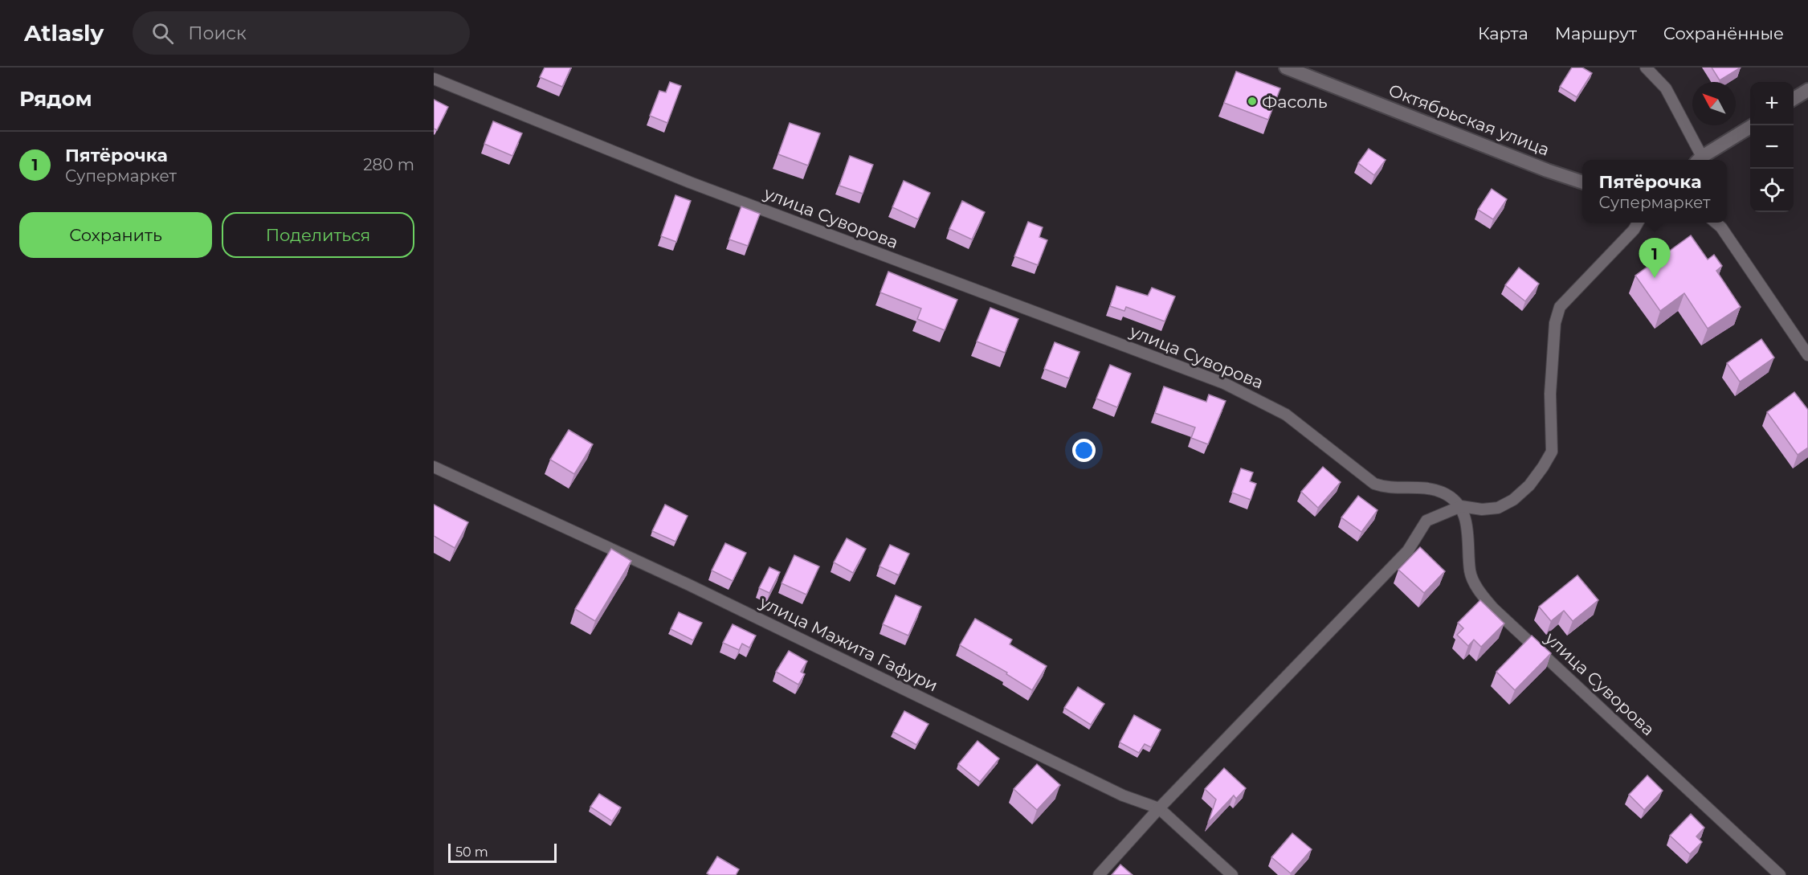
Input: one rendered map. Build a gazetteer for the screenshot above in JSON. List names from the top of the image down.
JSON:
{
  "streets": {
    "street": ["Октябрьская улица", "улица Суворова", "улица Мажита Гафури"]
  },
  "places": ["Фасоль"],
  "scale_bar": "50 m",
  "north": "top left",
  "page": {
    "header": "Atlasly",
    "search": "Поиск",
    "nav": ["Карта", "Маршрут", "Сохранённые"],
    "heading": "Рядом",
    "map_buttons": ["+", "−"],
    "list": [
      {
        "mark": "1",
        "name": "Пятёрочка",
        "note": "Супермаркет",
        "value": "280 m"
      }
    ],
    "popup": ["Пятёрочка", "Супермаркет"],
    "buttons": ["Сохранить", "Поделиться"],
    "pins": "1",
    "scale": "50 m"
  }
}
